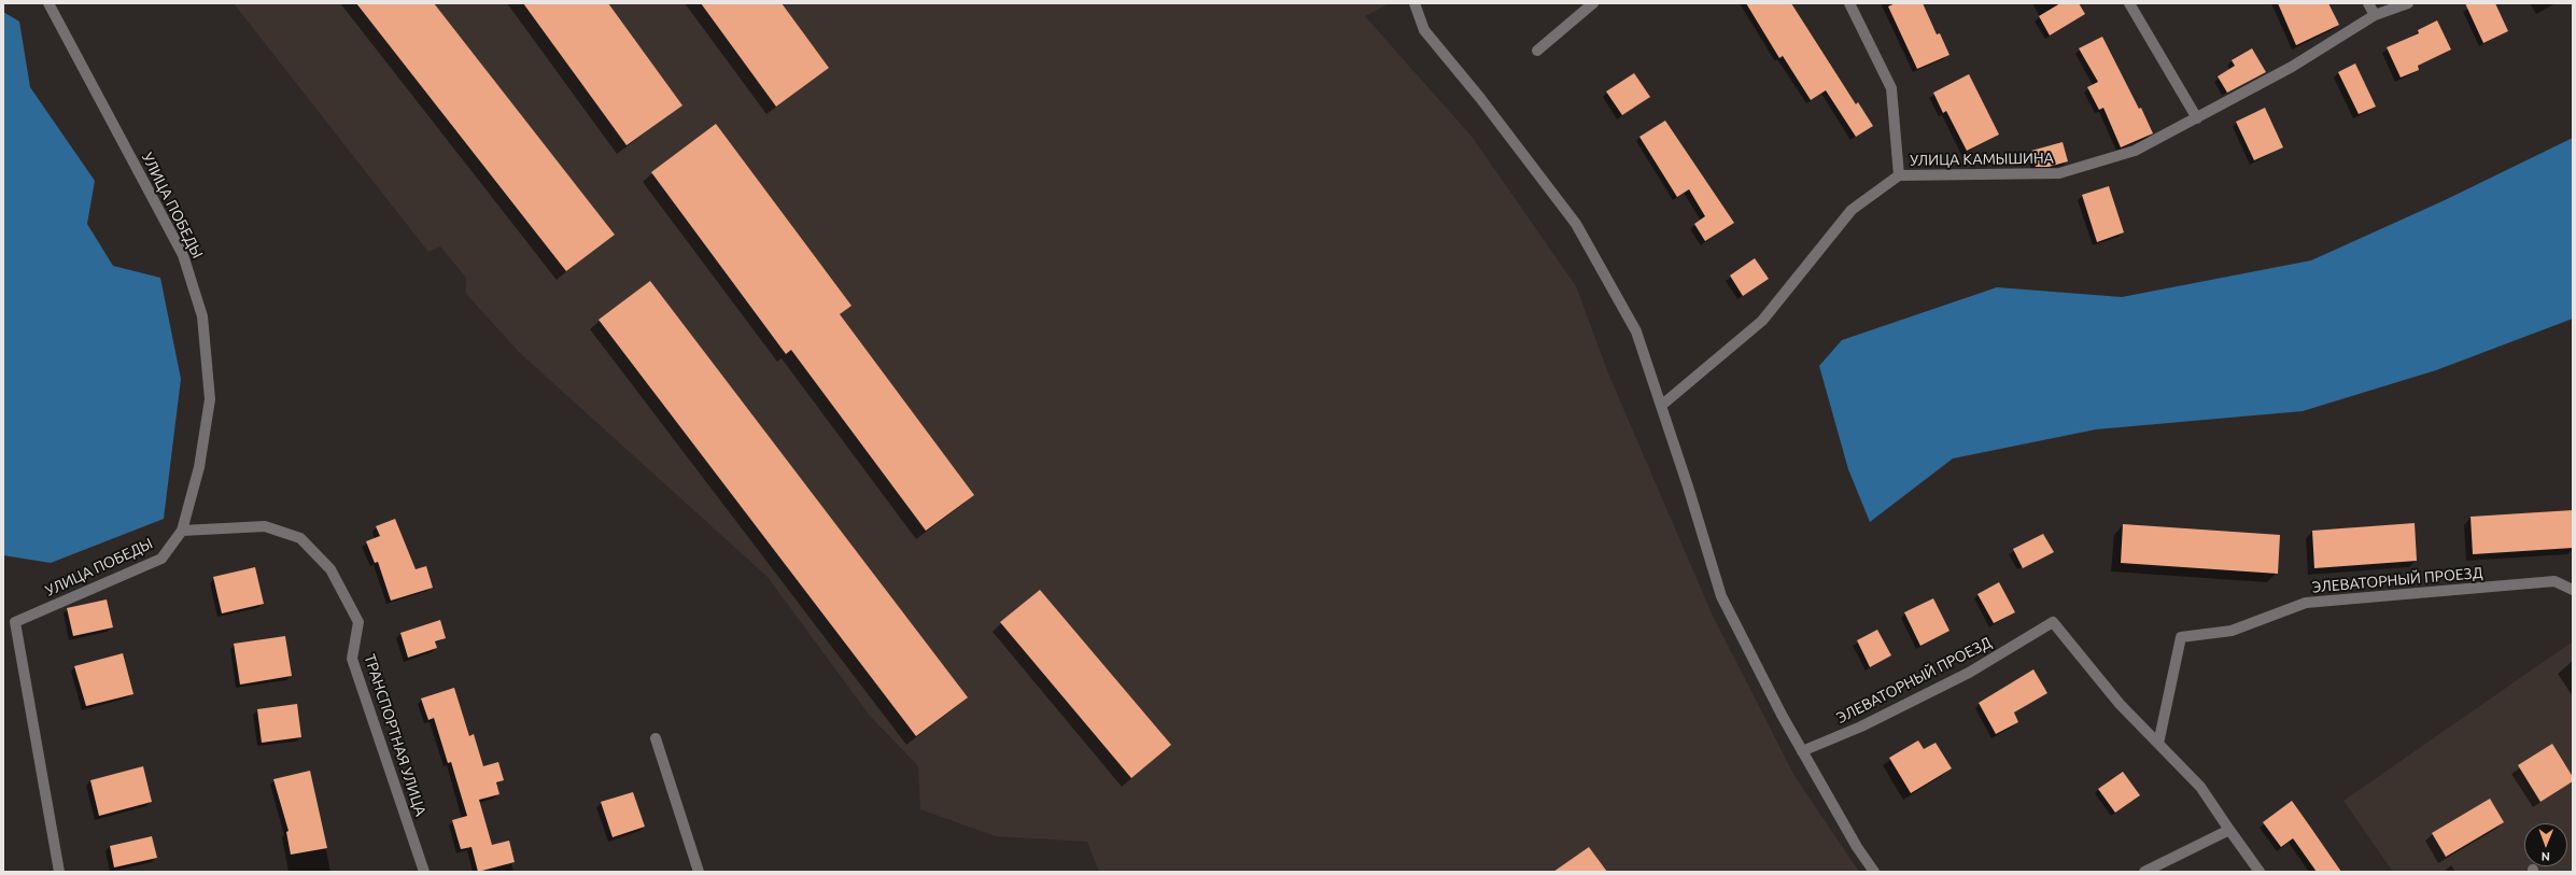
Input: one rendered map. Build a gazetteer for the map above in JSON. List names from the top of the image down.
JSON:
{
  "streets": {
    "street": [
      "УЛИЦА КАМЫШИНА",
      "УЛИЦА ПОБЕДЫ",
      "ЭЛЕВАТОРНЫЙ ПРОЕЗД",
      "ТРАНСПОРТНАЯ УЛИЦА"
    ]
  },
  "crossings": [
    ["УЛИЦА ПОБЕДЫ", "ТРАНСПОРТНАЯ УЛИЦА"]
  ],
  "north": "bottom"
}
